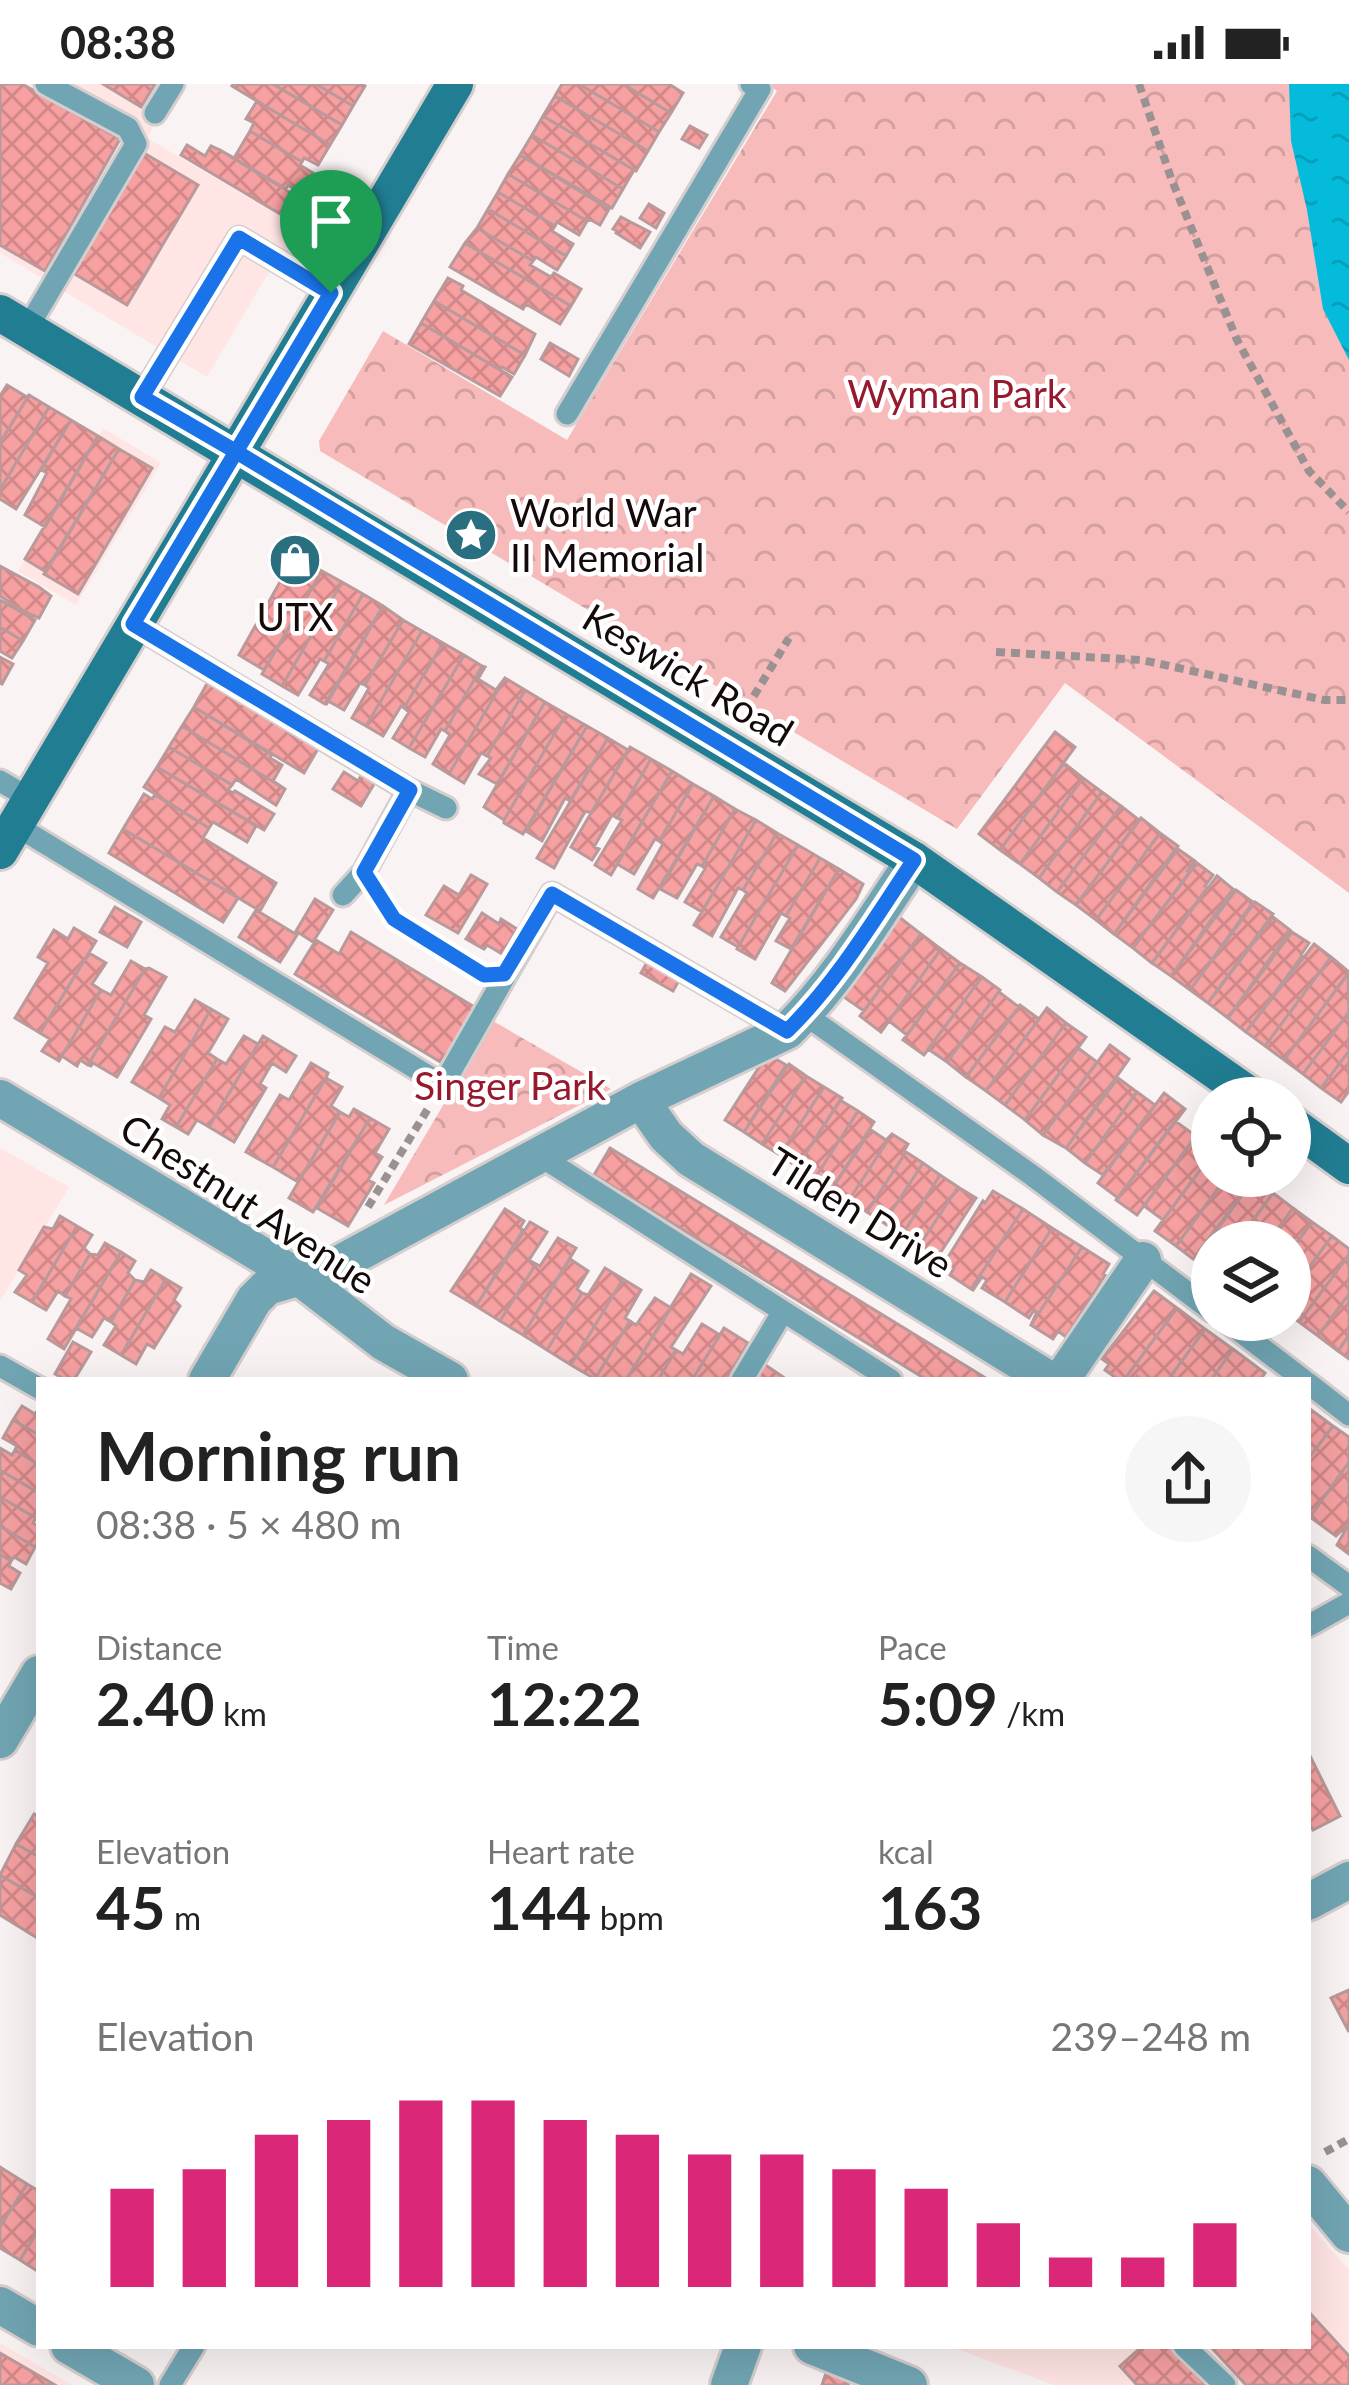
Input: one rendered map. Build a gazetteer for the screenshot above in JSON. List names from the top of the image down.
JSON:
{
  "streets": {
    "street": ["Keswick Road", "Chestnut Avenue", "Tilden Drive"]
  },
  "parks": ["Wyman Park", "Singer Park"],
  "places": {
    "place": ["World War II Memorial"],
    "shop": ["UTX"]
  },
  "page": {
    "status": "08:38",
    "heading": ["Morning run", "08:38 · 5 × 480 m"],
    "stats": [
      ["Distance", "2.40 km"],
      ["Time", "12:22"],
      ["Pace", "5:09 /km"],
      ["Elevation", "45 m"],
      ["Heart rate", "144 bpm"],
      ["kcal", "163"]
    ],
    "chart": ["Elevation", "239–248 m"]
  }
}
